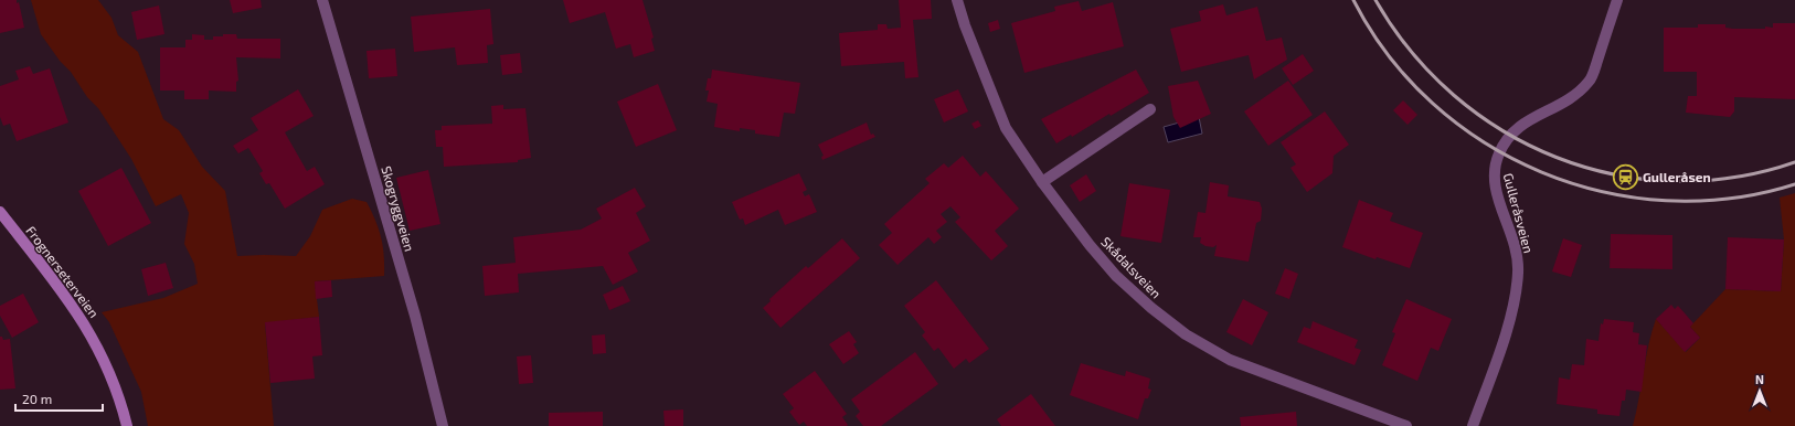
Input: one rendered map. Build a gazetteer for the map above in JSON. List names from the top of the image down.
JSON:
{
  "streets": {
    "main road": ["Frognerseterveien"],
    "street": ["Skogryggveien", "Gulleråsveien", "Skådalsveien"]
  },
  "places": {
    "station": ["Gulleråsen"]
  },
  "scale_bar": "20 m",
  "north": "top"
}
